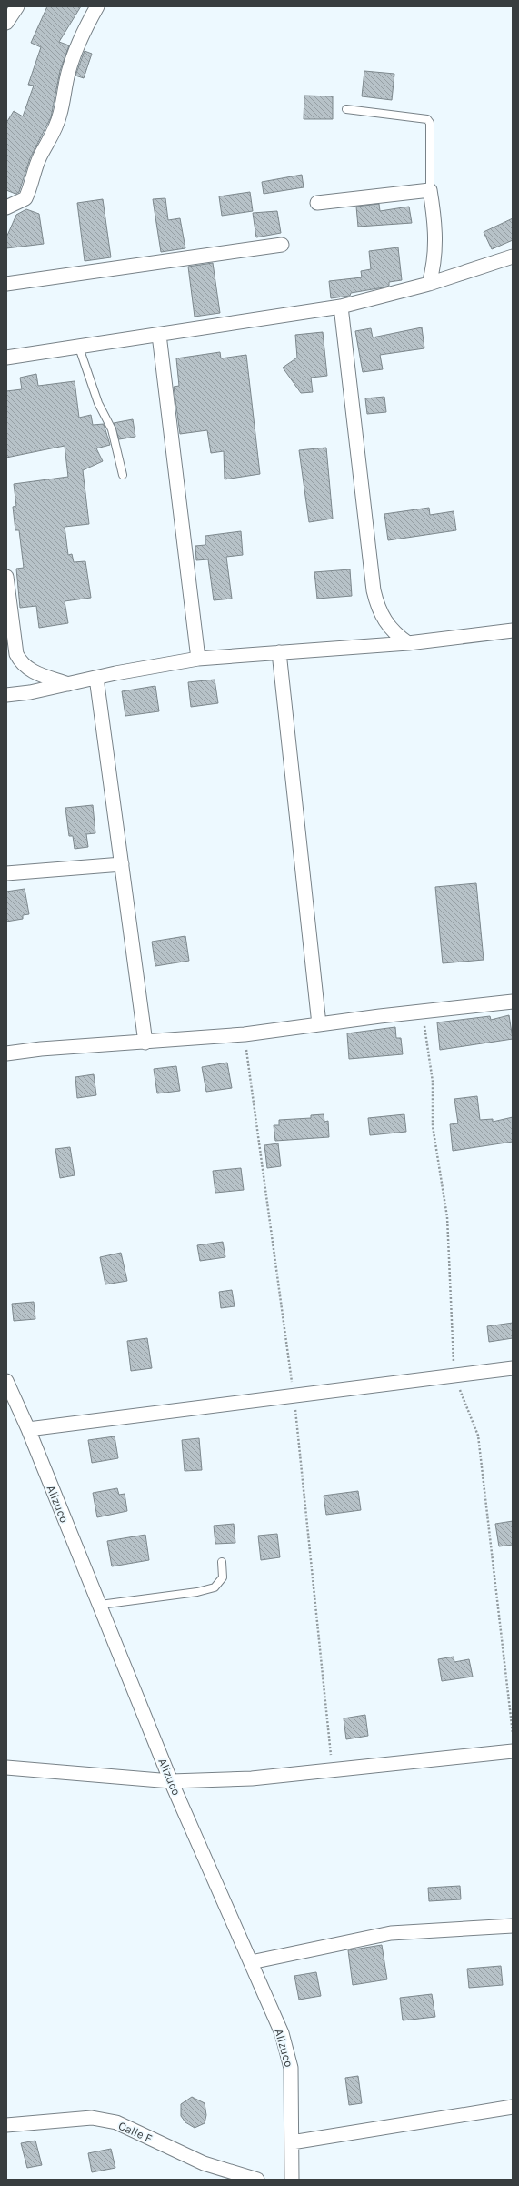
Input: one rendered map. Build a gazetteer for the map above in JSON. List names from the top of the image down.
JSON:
{
  "streets": {
    "street": ["Alizuco", "Calle F"]
  }
}
